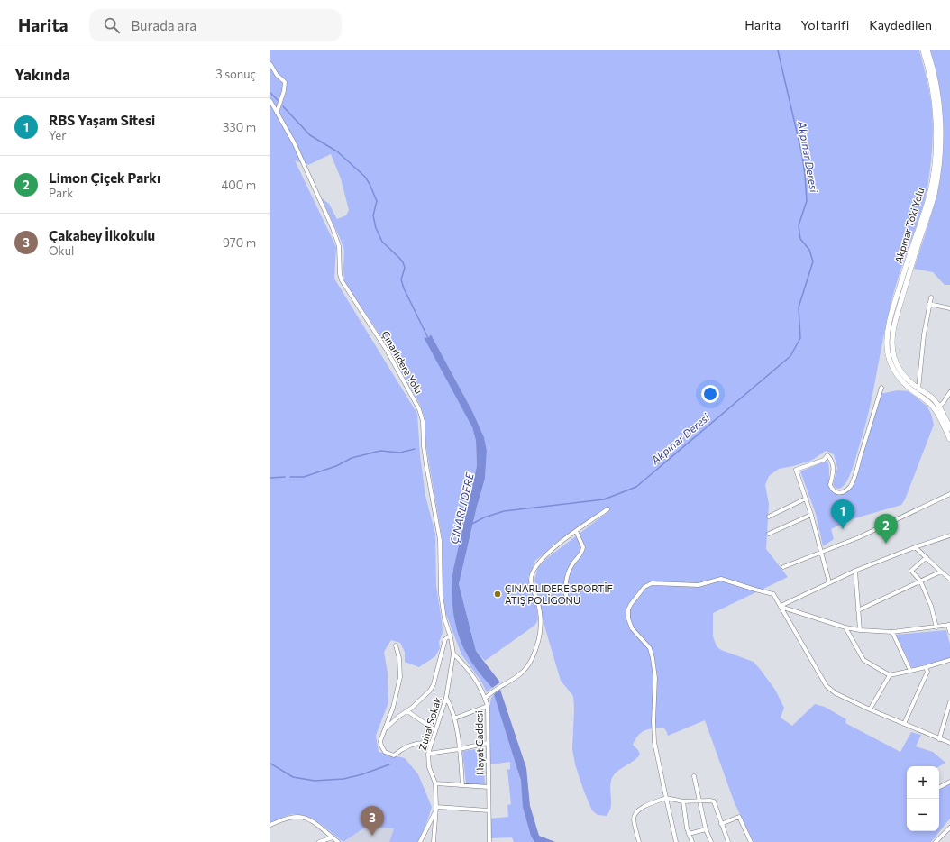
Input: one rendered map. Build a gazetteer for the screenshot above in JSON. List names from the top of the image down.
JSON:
{
  "streets": {
    "main road": ["Akpınar Toki Yolu"],
    "street": ["Çınarlıdere Yolu", "Zuhal Sokak", "Hayat Caddesi"]
  },
  "crossings": [
    ["Çınarlıdere Yolu", "Zuhal Sokak"],
    ["Çınarlıdere Yolu", "Hayat Caddesi"],
    ["Zuhal Sokak", "Hayat Caddesi"]
  ],
  "water": ["Akpınar Deresi", "ÇINARLI DERE"],
  "places": ["ÇINARLIDERE SPORTİF ATIŞ POLİGONU"],
  "page": {
    "header": "Harita",
    "search": "Burada ara",
    "nav": ["Harita", "Yol tarifi", "Kaydedilen"],
    "heading": ["Yakında", "3 sonuç"],
    "list": [
      {
        "mark": "1",
        "name": "RBS Yaşam Sitesi",
        "note": "Yer",
        "value": "330 m"
      },
      {
        "mark": "2",
        "name": "Limon Çiçek Parkı",
        "note": "Park",
        "value": "400 m"
      },
      {
        "mark": "3",
        "name": "Çakabey İlkokulu",
        "note": "Okul",
        "value": "970 m"
      }
    ],
    "pins": ["1", "2", "3"],
    "map_buttons": ["+", "−"]
  }
}
